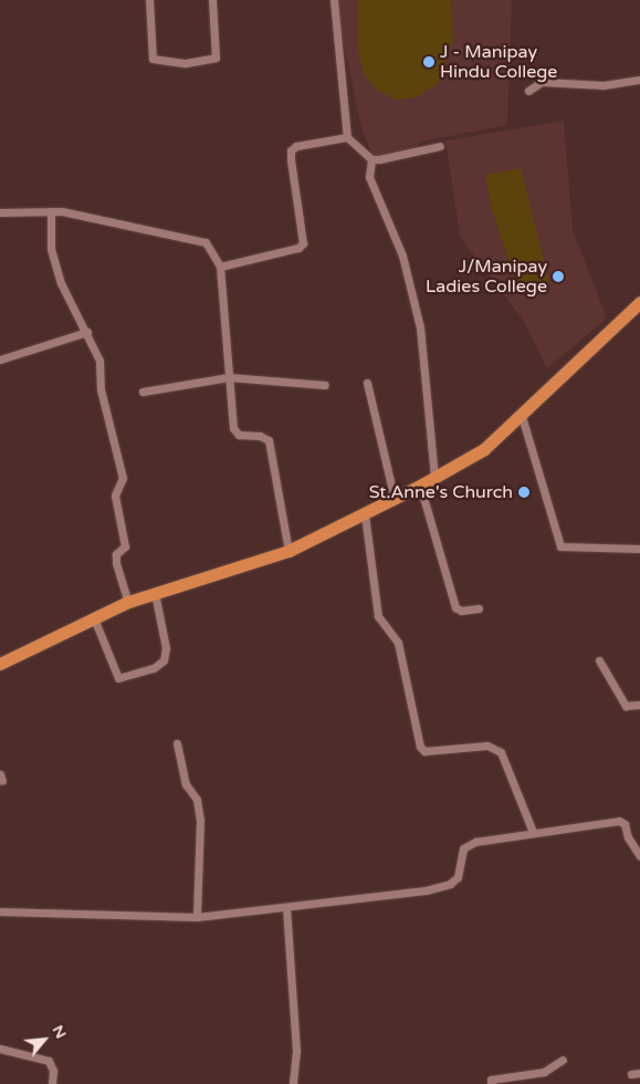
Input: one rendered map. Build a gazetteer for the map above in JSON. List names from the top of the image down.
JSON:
{
  "places": ["J - Manipay Hindu College", "J/Manipay Ladies College", "St.Anne's Church"],
  "north": "top right"
}
